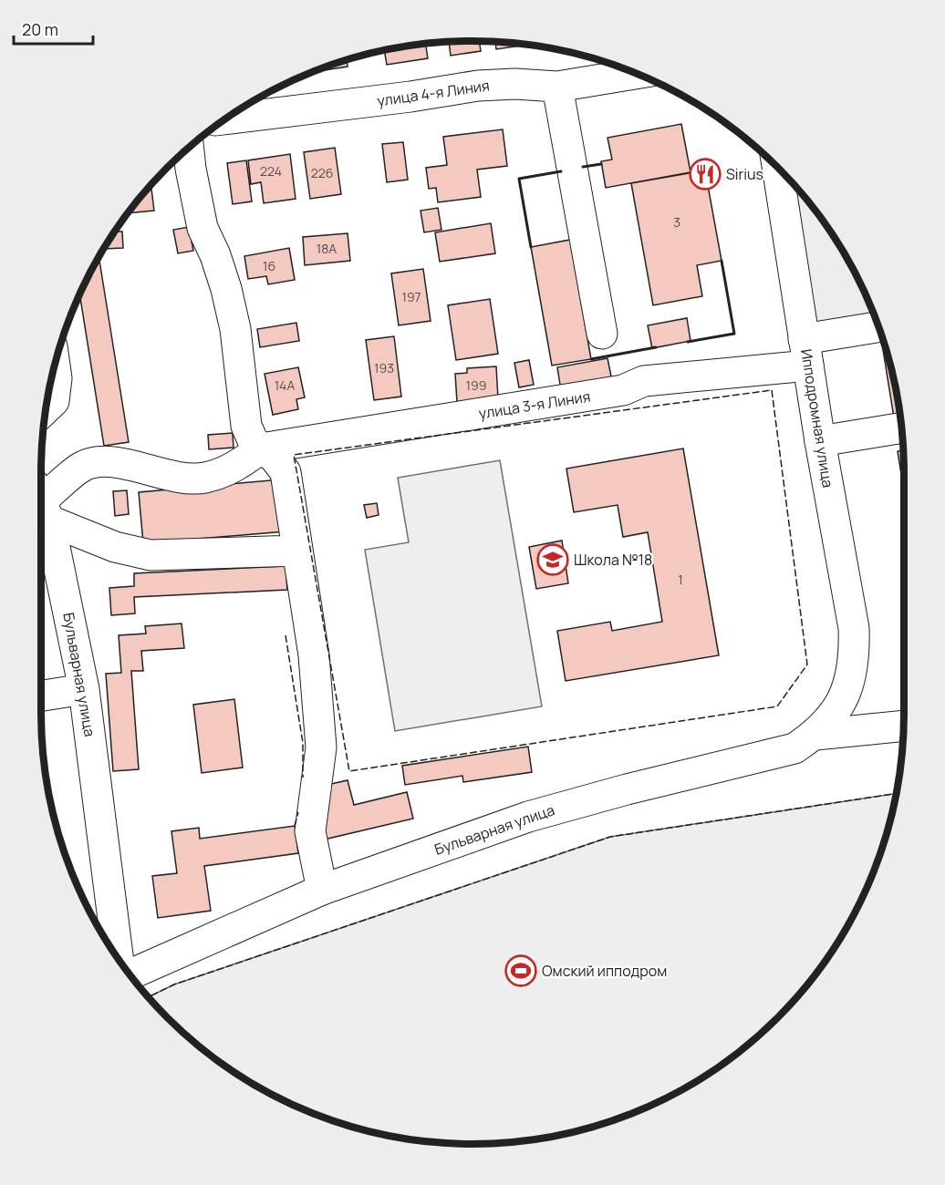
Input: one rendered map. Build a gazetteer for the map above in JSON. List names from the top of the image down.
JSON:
{
  "streets": {
    "street": [
      "улица 4-я Линия",
      "улица 3-я Линия",
      "Ипподромная улица",
      "Бульварная улица"
    ]
  },
  "crossings": [
    ["улица 3-я Линия", "Ипподромная улица"],
    ["Ипподромная улица", "Бульварная улица"]
  ],
  "places": {
    "restaurant": ["Sirius"],
    "school or university": ["Школа №18"],
    "sports": ["Омский ипподром"]
  },
  "house_numbers": [
    "224",
    "226",
    "3",
    "18А",
    "16",
    "197",
    "193",
    "14А",
    "199",
    "1"
  ],
  "scale_bar": "20 m"
}
